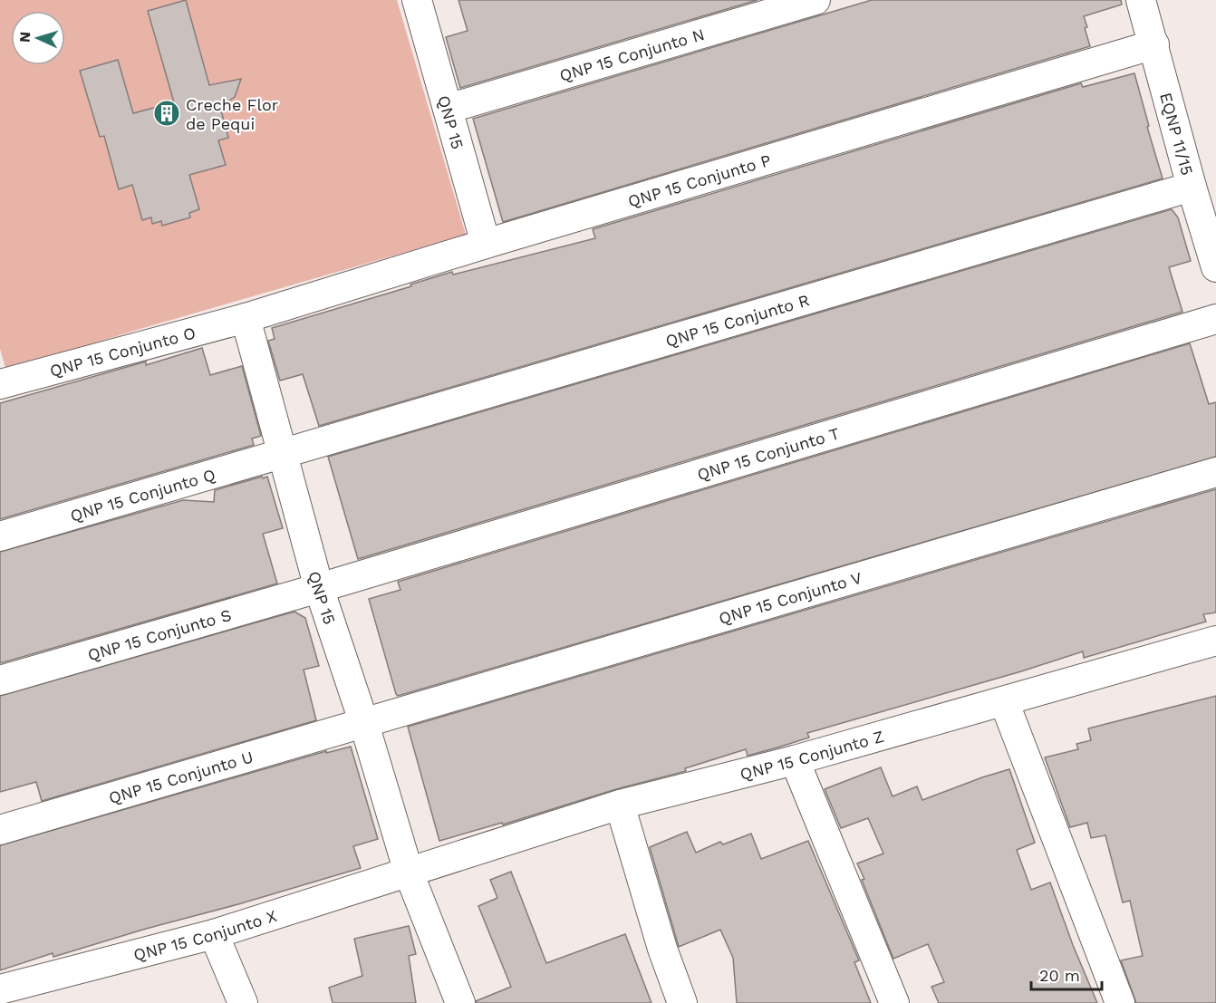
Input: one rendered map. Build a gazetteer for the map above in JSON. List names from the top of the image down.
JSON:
{
  "streets": {
    "street": [
      "QNP 15 Conjunto N",
      "QNP 15",
      "EQNP 11/15",
      "QNP 15 Conjunto P",
      "QNP 15 Conjunto R",
      "QNP 15 Conjunto O",
      "QNP 15 Conjunto T",
      "QNP 15 Conjunto Q",
      "QNP 15 Conjunto V",
      "QNP 15 Conjunto S",
      "QNP 15 Conjunto Z",
      "QNP 15 Conjunto U",
      "QNP 15 Conjunto X"
    ]
  },
  "crossings": [
    ["QNP 15 Conjunto N", "QNP 15"],
    ["QNP 15", "QNP 15 Conjunto P"],
    ["QNP 15", "QNP 15 Conjunto R"],
    ["QNP 15", "QNP 15 Conjunto O"],
    ["QNP 15", "QNP 15 Conjunto T"],
    ["QNP 15", "QNP 15 Conjunto Q"],
    ["QNP 15", "QNP 15 Conjunto V"],
    ["QNP 15", "QNP 15 Conjunto S"],
    ["QNP 15", "QNP 15 Conjunto Z"],
    ["QNP 15", "QNP 15 Conjunto U"],
    ["QNP 15", "QNP 15 Conjunto X"],
    ["EQNP 11/15", "QNP 15 Conjunto P"],
    ["EQNP 11/15", "QNP 15 Conjunto R"],
    ["QNP 15 Conjunto P", "QNP 15 Conjunto O"],
    ["QNP 15 Conjunto R", "QNP 15 Conjunto Q"],
    ["QNP 15 Conjunto T", "QNP 15 Conjunto S"],
    ["QNP 15 Conjunto V", "QNP 15 Conjunto U"],
    ["QNP 15 Conjunto Z", "QNP 15 Conjunto X"]
  ],
  "places": {
    "building": ["Creche Flor de Pequi"]
  },
  "scale_bar": "20 m",
  "north": "left"
}
